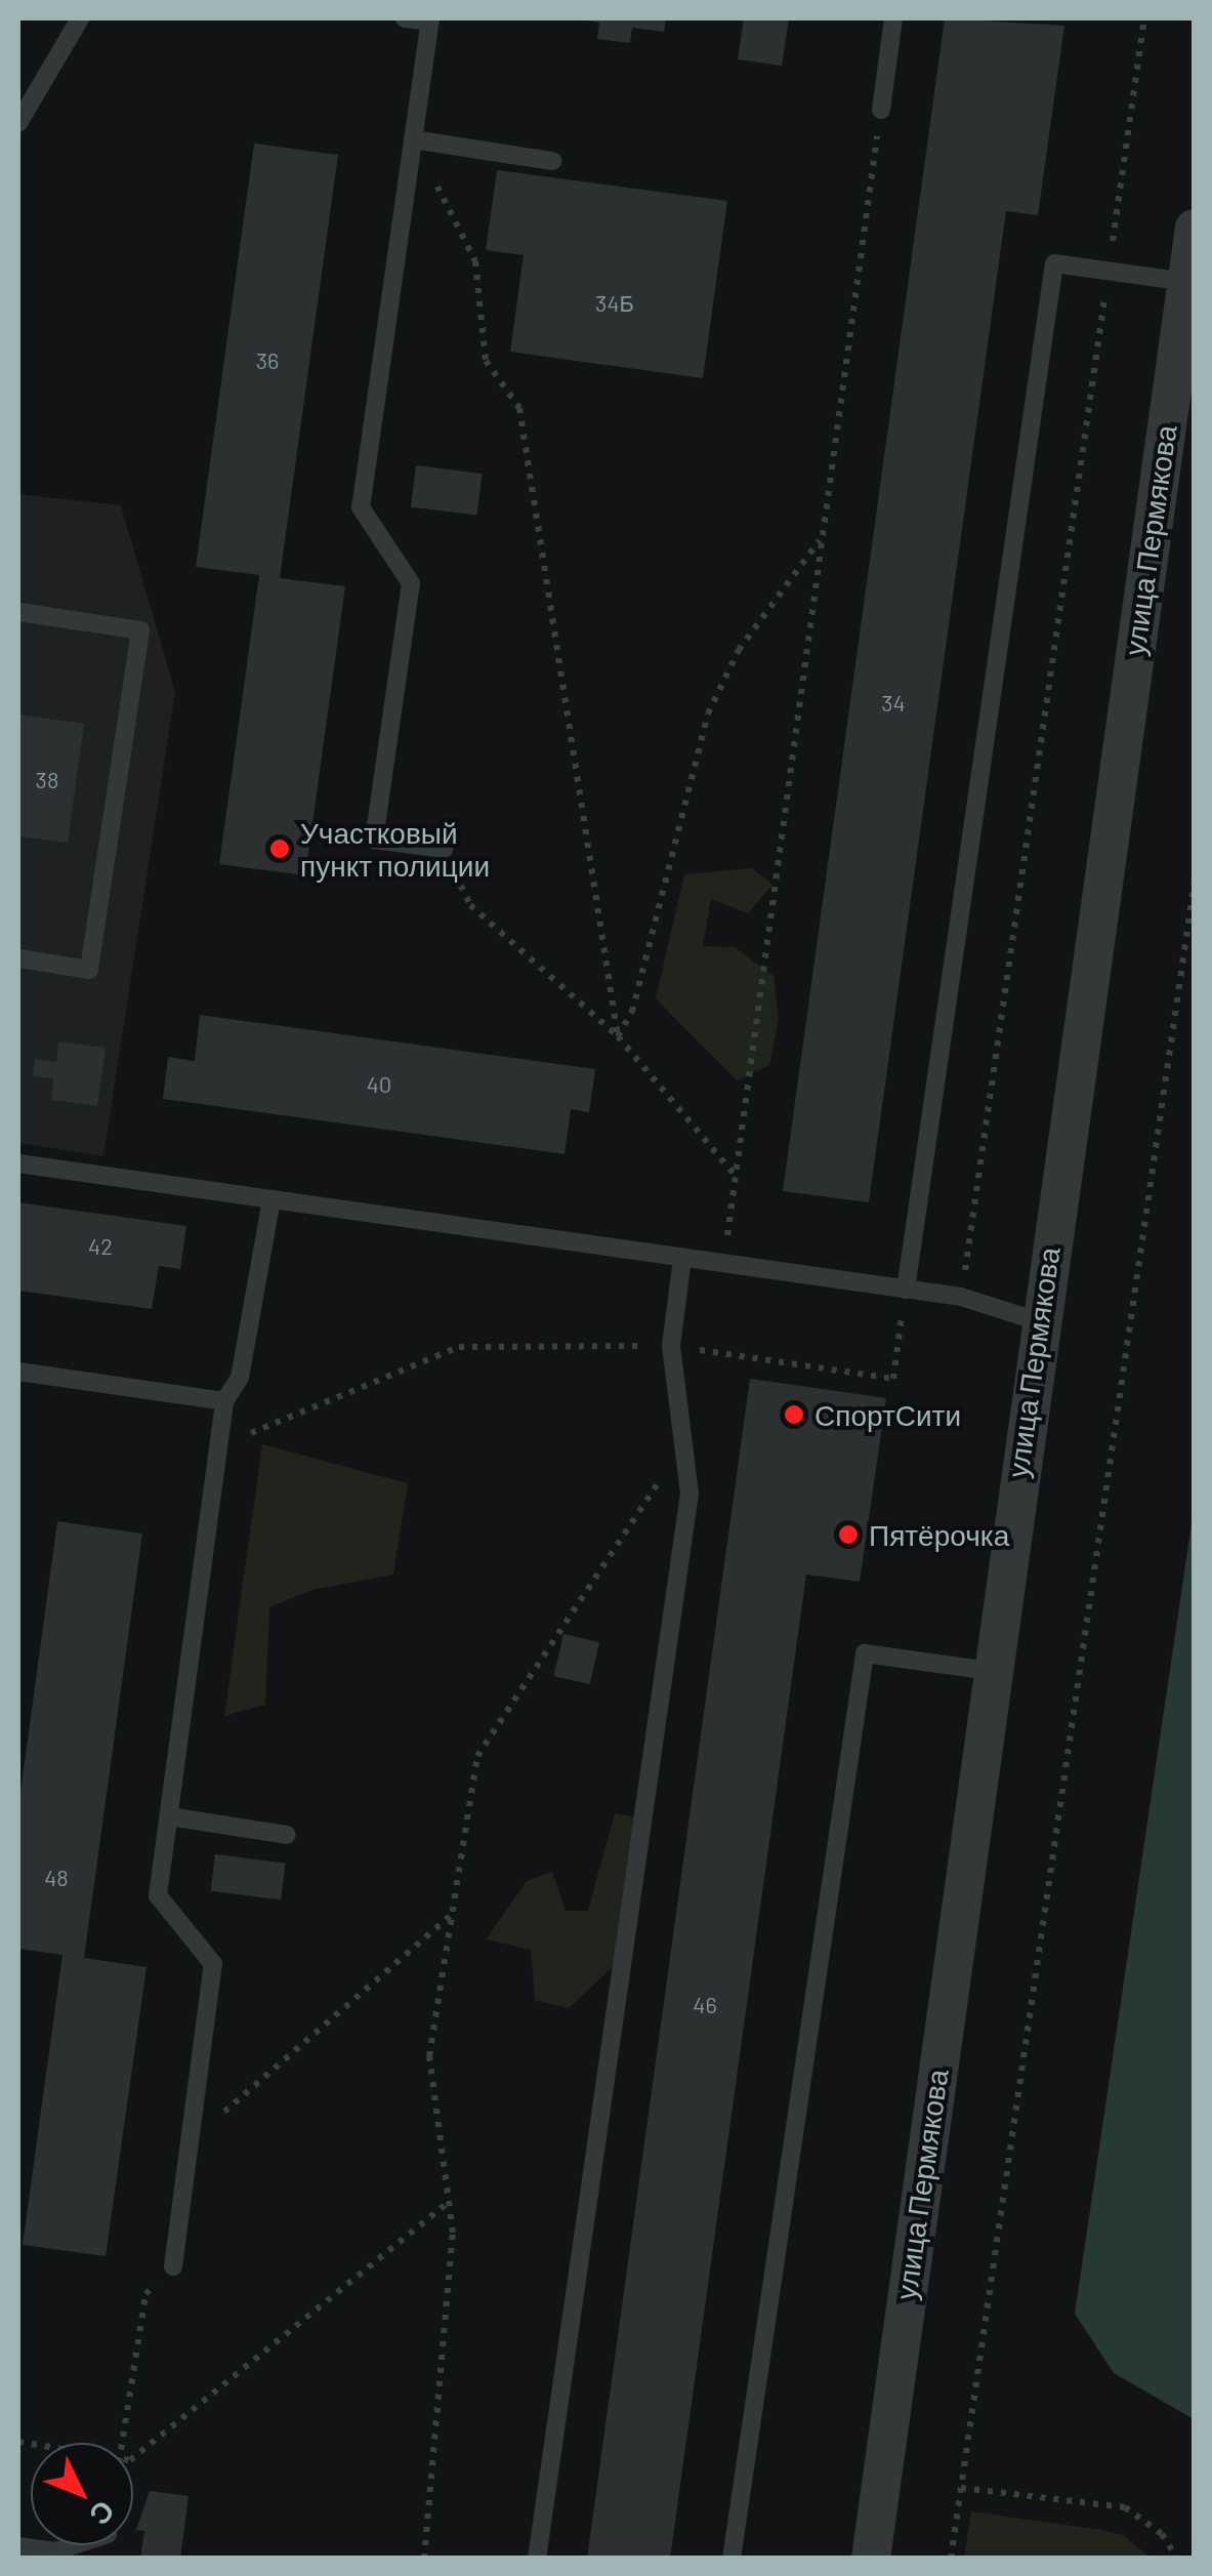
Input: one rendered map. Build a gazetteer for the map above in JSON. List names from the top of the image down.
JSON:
{
  "streets": {
    "street": ["улица Пермякова"]
  },
  "places": ["Участковый пункт полиции", "СпортСити", "Пятёрочка"],
  "house_numbers": [
    "34Б",
    "36",
    "34",
    "38",
    "40",
    "42",
    "48",
    "46"
  ],
  "north": "bottom right"
}
